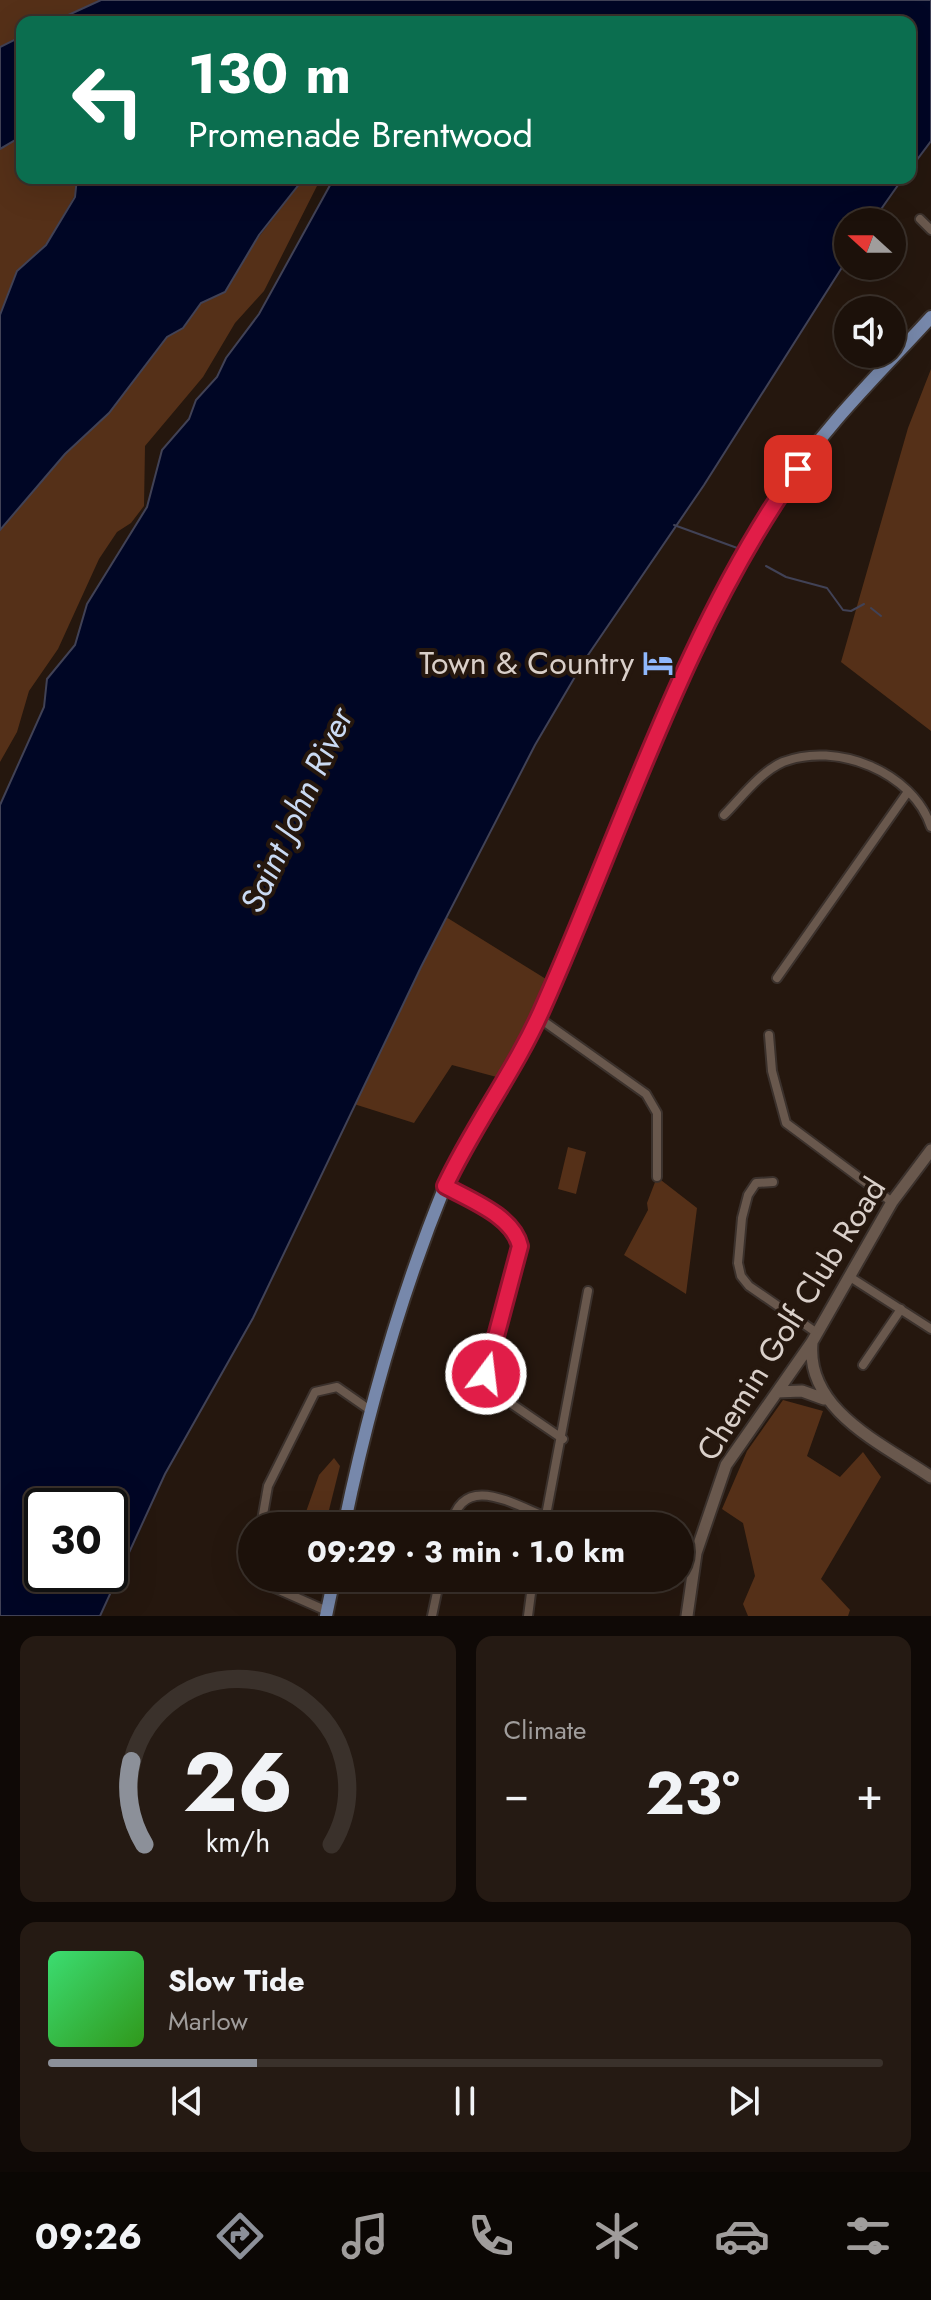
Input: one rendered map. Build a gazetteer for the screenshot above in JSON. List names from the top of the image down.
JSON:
{
  "streets": {
    "street": ["Chemin Golf Club Road"]
  },
  "water": ["Saint John River"],
  "places": {
    "hotel": ["Town & Country"]
  },
  "north": "left",
  "page": {
    "turn": ["130 m", "Promenade Brentwood"],
    "limit": "30",
    "trip": "09:29 · 3 min · 1.0 km",
    "tile": "Climate",
    "heat": ["−", "23°", "+"],
    "song": ["Slow Tide", "Marlow"],
    "tabs": "09:26",
    "gauge": ["26", "km/h"]
  }
}
